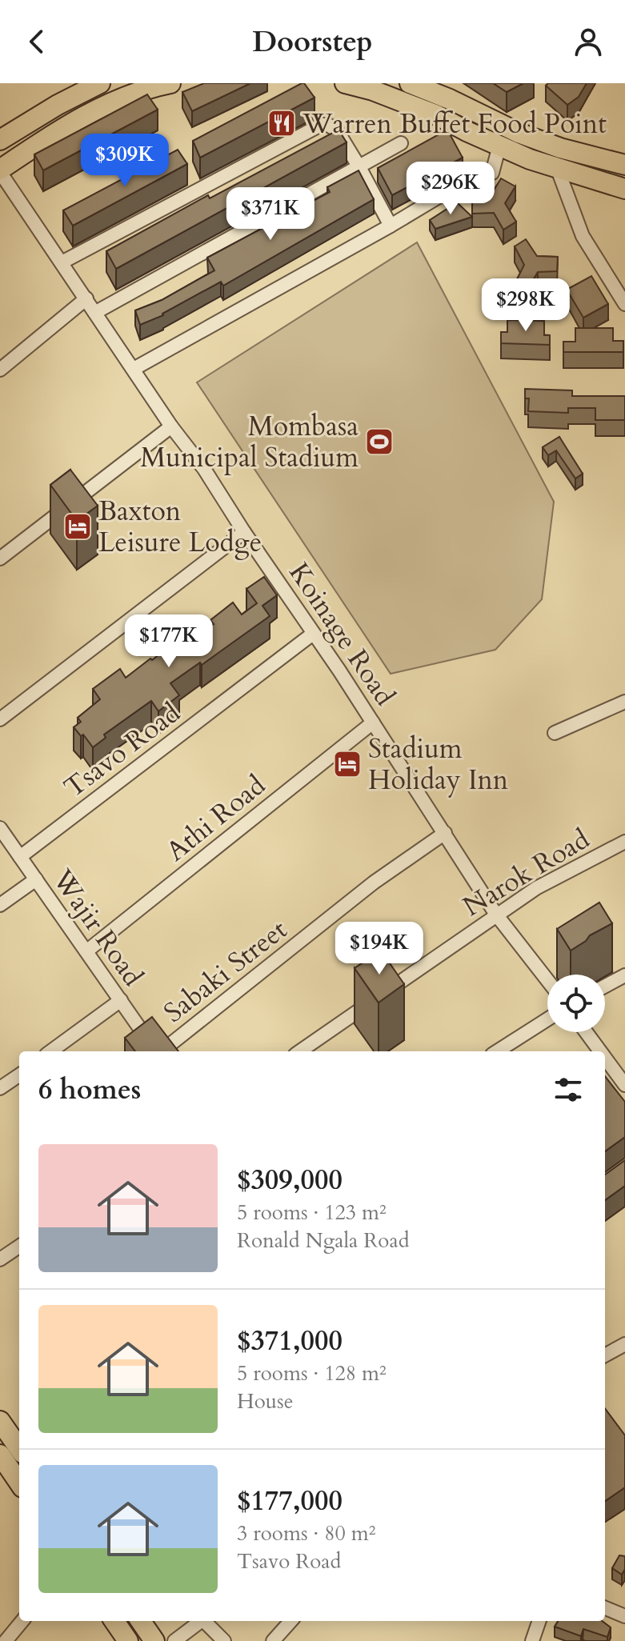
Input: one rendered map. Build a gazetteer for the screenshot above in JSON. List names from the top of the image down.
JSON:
{
  "streets": {
    "street": [
      "Koinage Road",
      "Tsavo Road",
      "Athi Road",
      "Narok Road",
      "Wajir Road",
      "Sabaki Street"
    ]
  },
  "crossings": [
    ["Koinage Road", "Tsavo Road"],
    ["Koinage Road", "Athi Road"],
    ["Koinage Road", "Narok Road"],
    ["Koinage Road", "Sabaki Street"],
    ["Tsavo Road", "Wajir Road"],
    ["Athi Road", "Wajir Road"]
  ],
  "places": {
    "restaurant": ["Warren Buffet Food Point"],
    "sports": ["Mombasa Municipal Stadium"],
    "hotel": ["Baxton Leisure Lodge", "Stadium Holiday Inn"]
  },
  "page": {
    "header": "Doorstep",
    "price": [
      "$309K",
      "$296K",
      "$371K",
      "$298K",
      "$177K",
      "$194K"
    ],
    "heading": "6 homes",
    "list": [
      {
        "name": "$309,000",
        "note": "5 rooms · 123 m² · Ronald Ngala Road"
      },
      {
        "name": "$371,000",
        "note": "5 rooms · 128 m² · House"
      },
      {
        "name": "$177,000",
        "note": "3 rooms · 80 m² · Tsavo Road"
      }
    ]
  }
}
